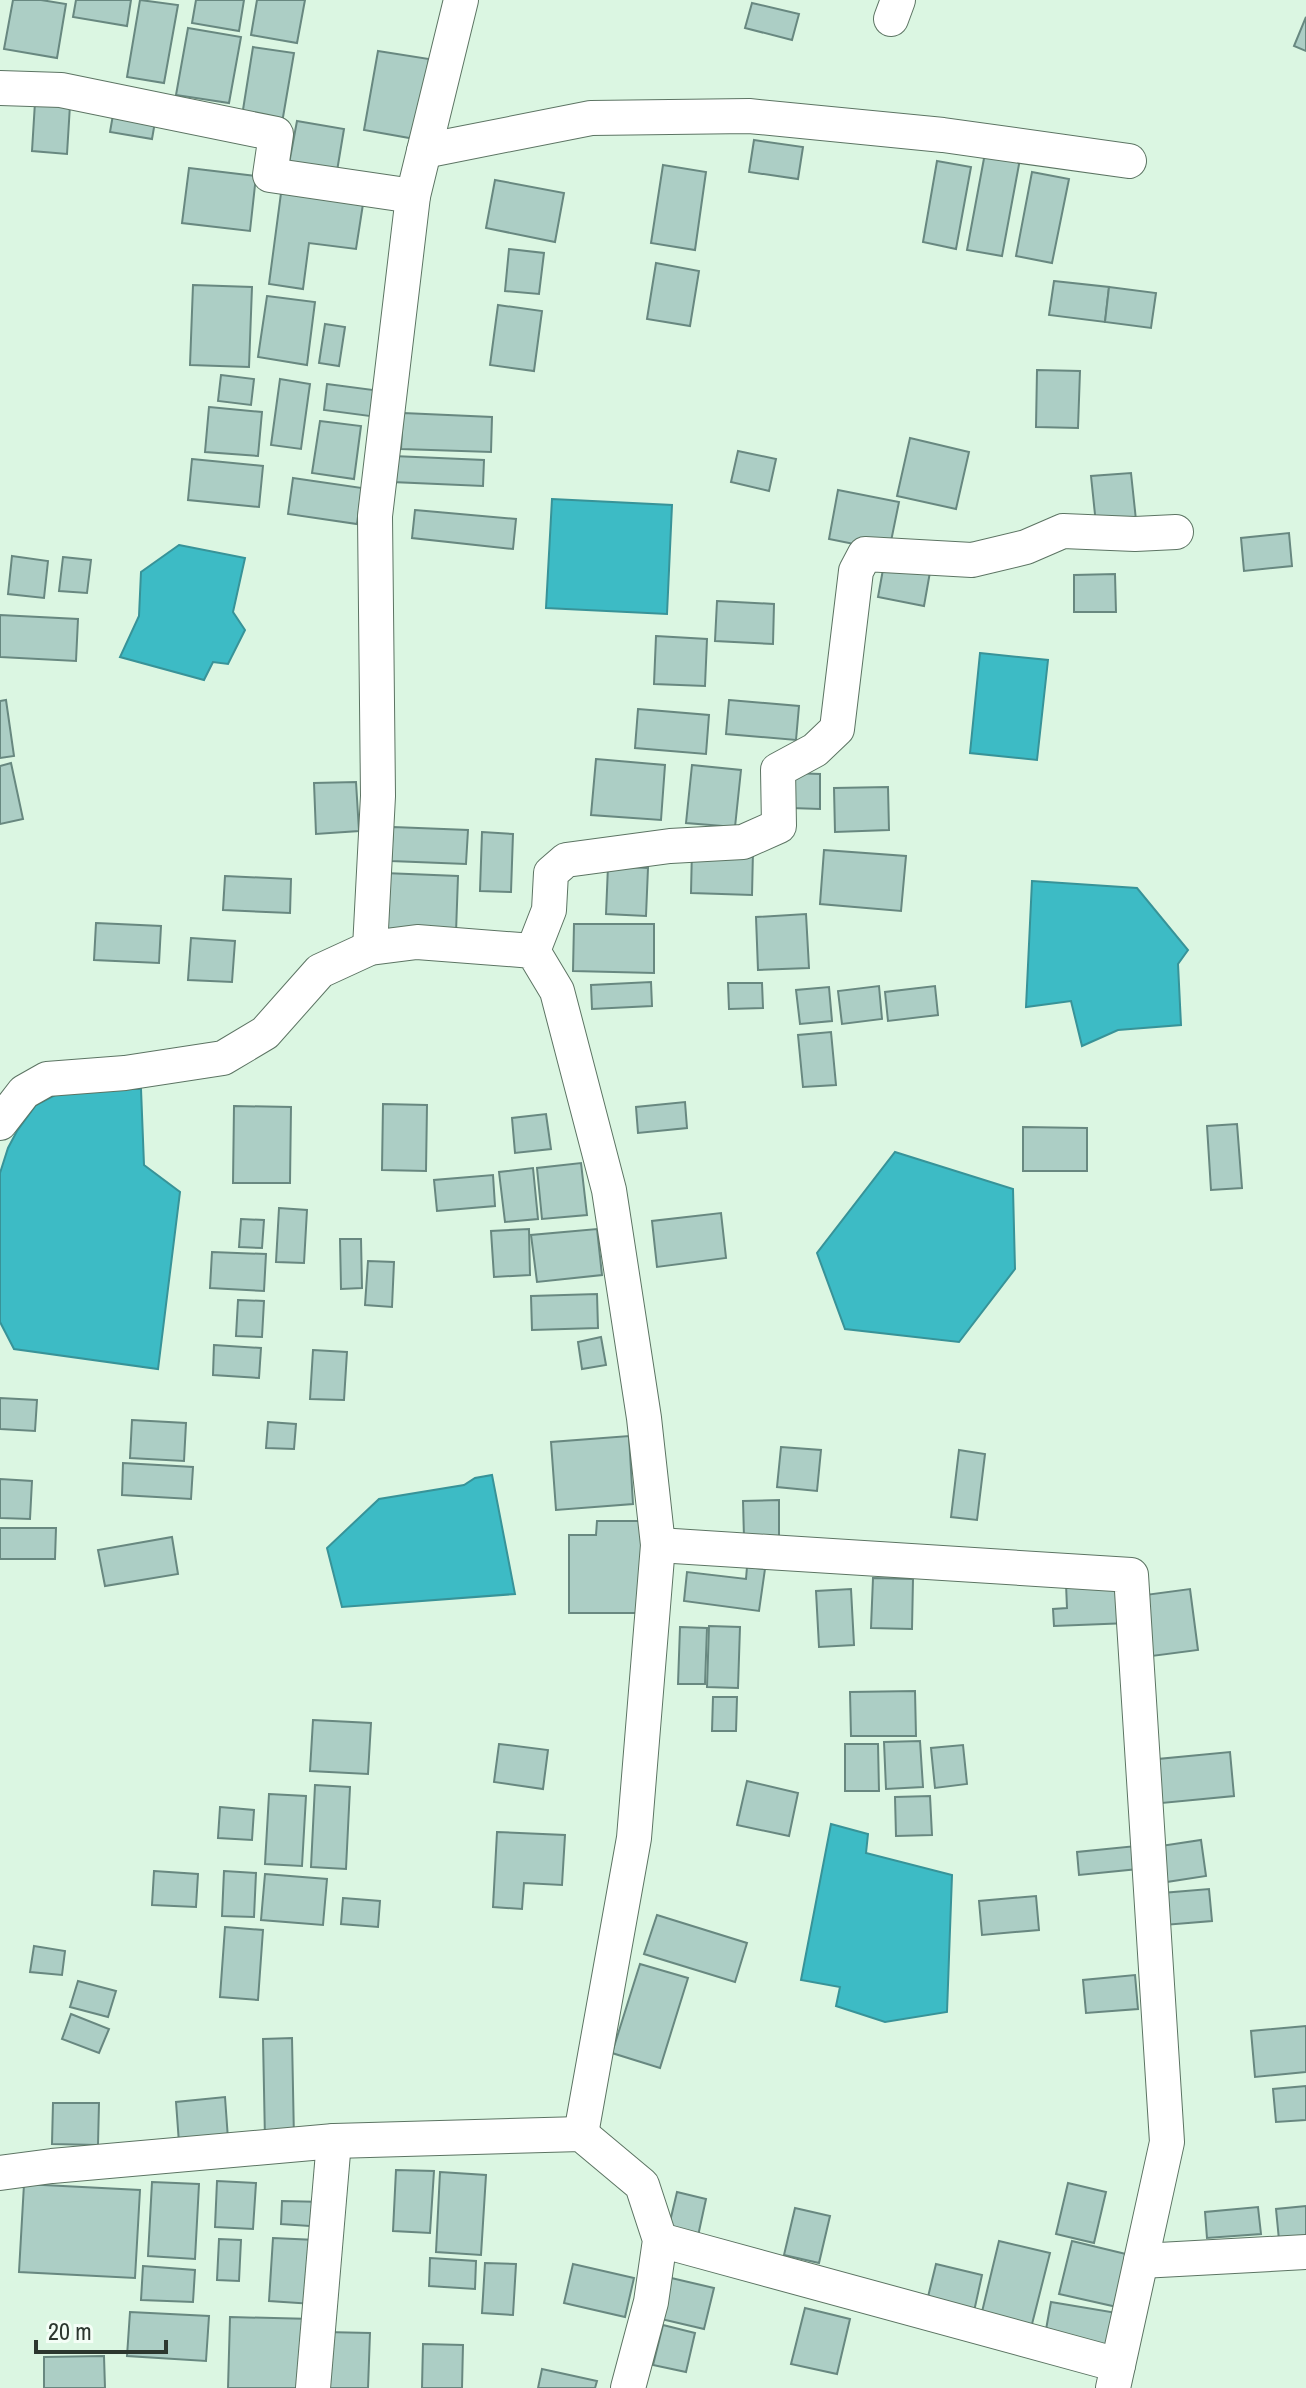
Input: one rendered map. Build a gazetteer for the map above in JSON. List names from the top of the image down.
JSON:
{
  "scale_bar": "20 m"
}
